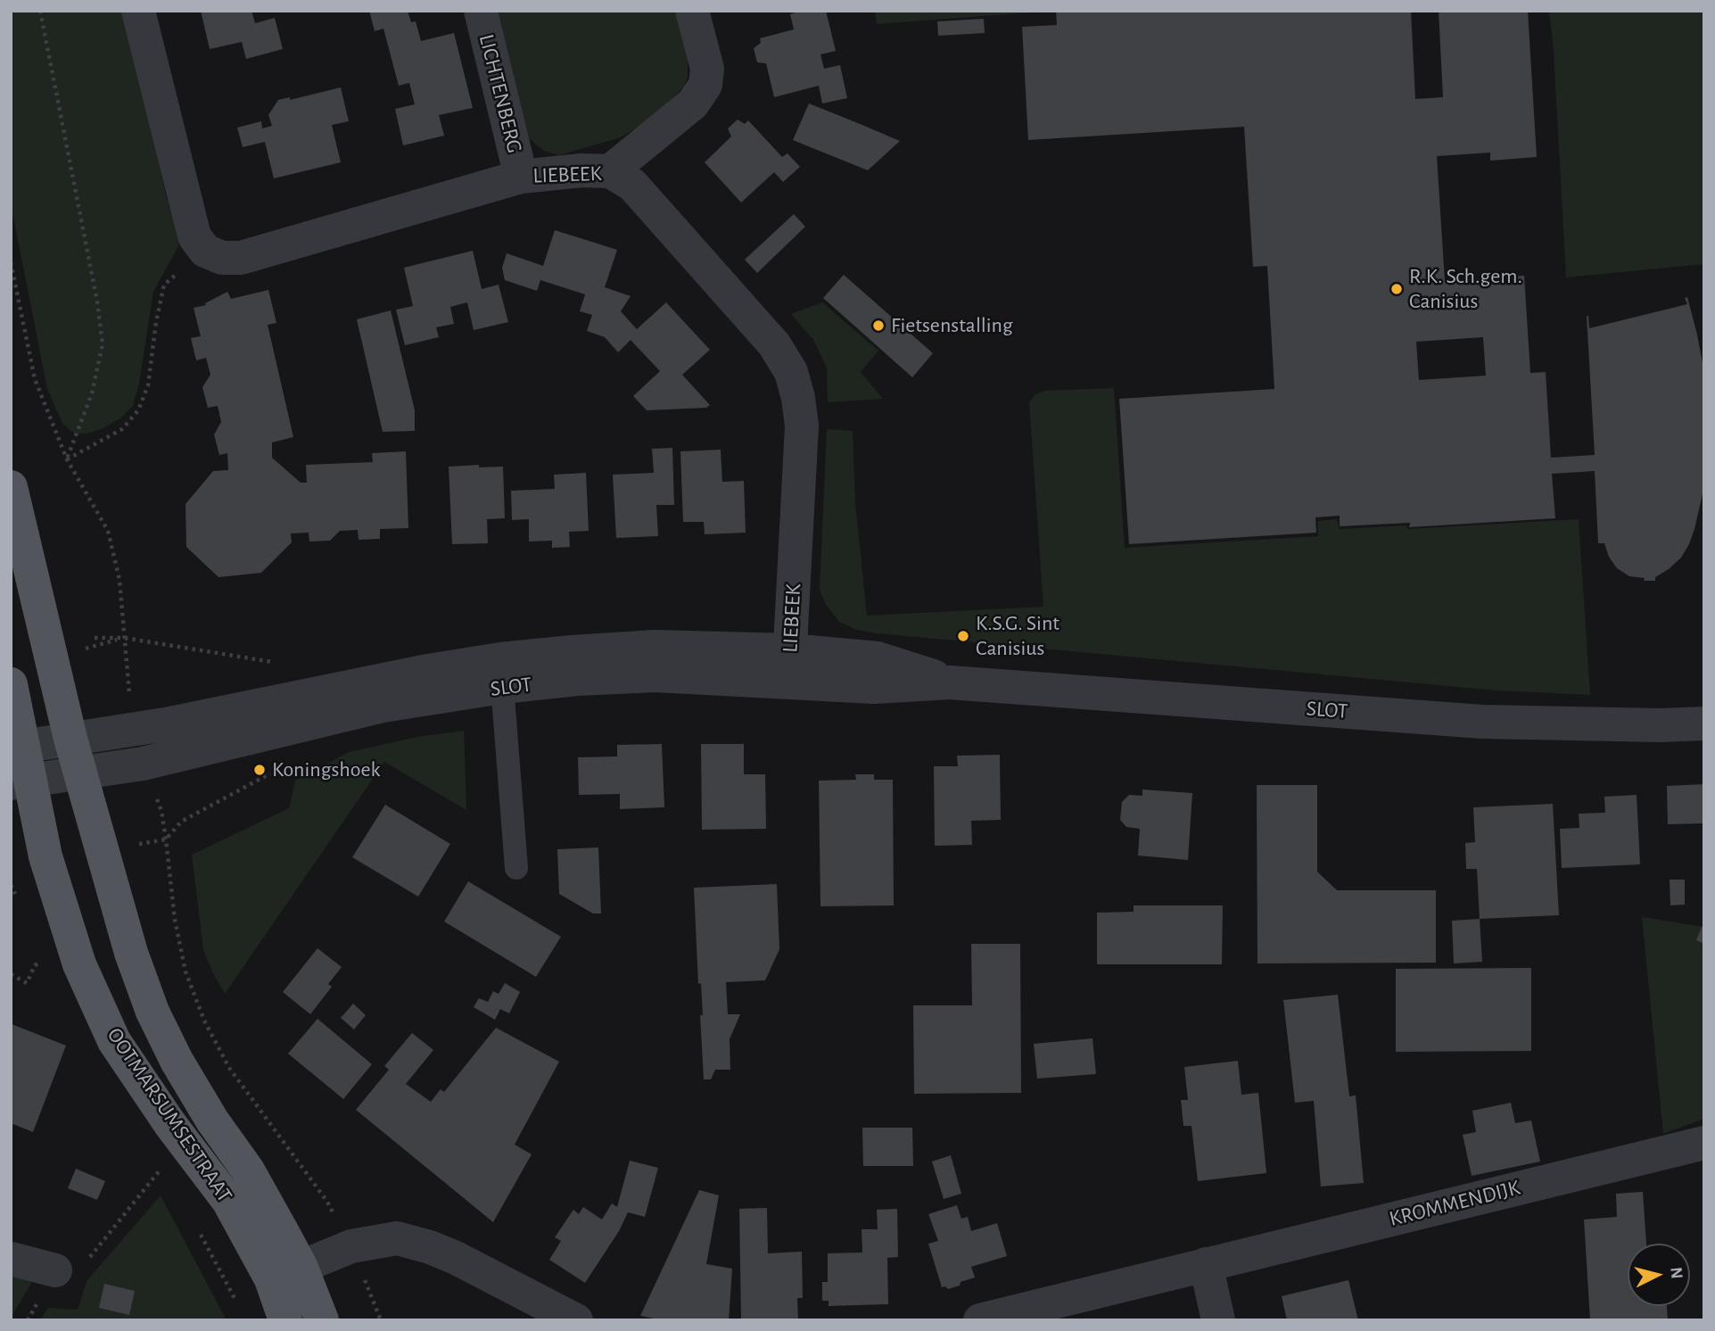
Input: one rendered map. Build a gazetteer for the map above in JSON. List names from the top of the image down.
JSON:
{
  "streets": {
    "main road": ["OOTMARSUMSESTRAAT"],
    "street": [
      "LICHTENBERG",
      "LIEBEEK",
      "SLOT",
      "KROMMENDIJK"
    ]
  },
  "crossings": [
    ["LICHTENBERG", "LIEBEEK"],
    ["LIEBEEK", "SLOT"],
    ["SLOT", "OOTMARSUMSESTRAAT"]
  ],
  "places": [
    "R.K. Sch.gem. Canisius",
    "Fietsenstalling",
    "K.S.G. Sint Canisius",
    "Koningshoek"
  ],
  "north": "right"
}
